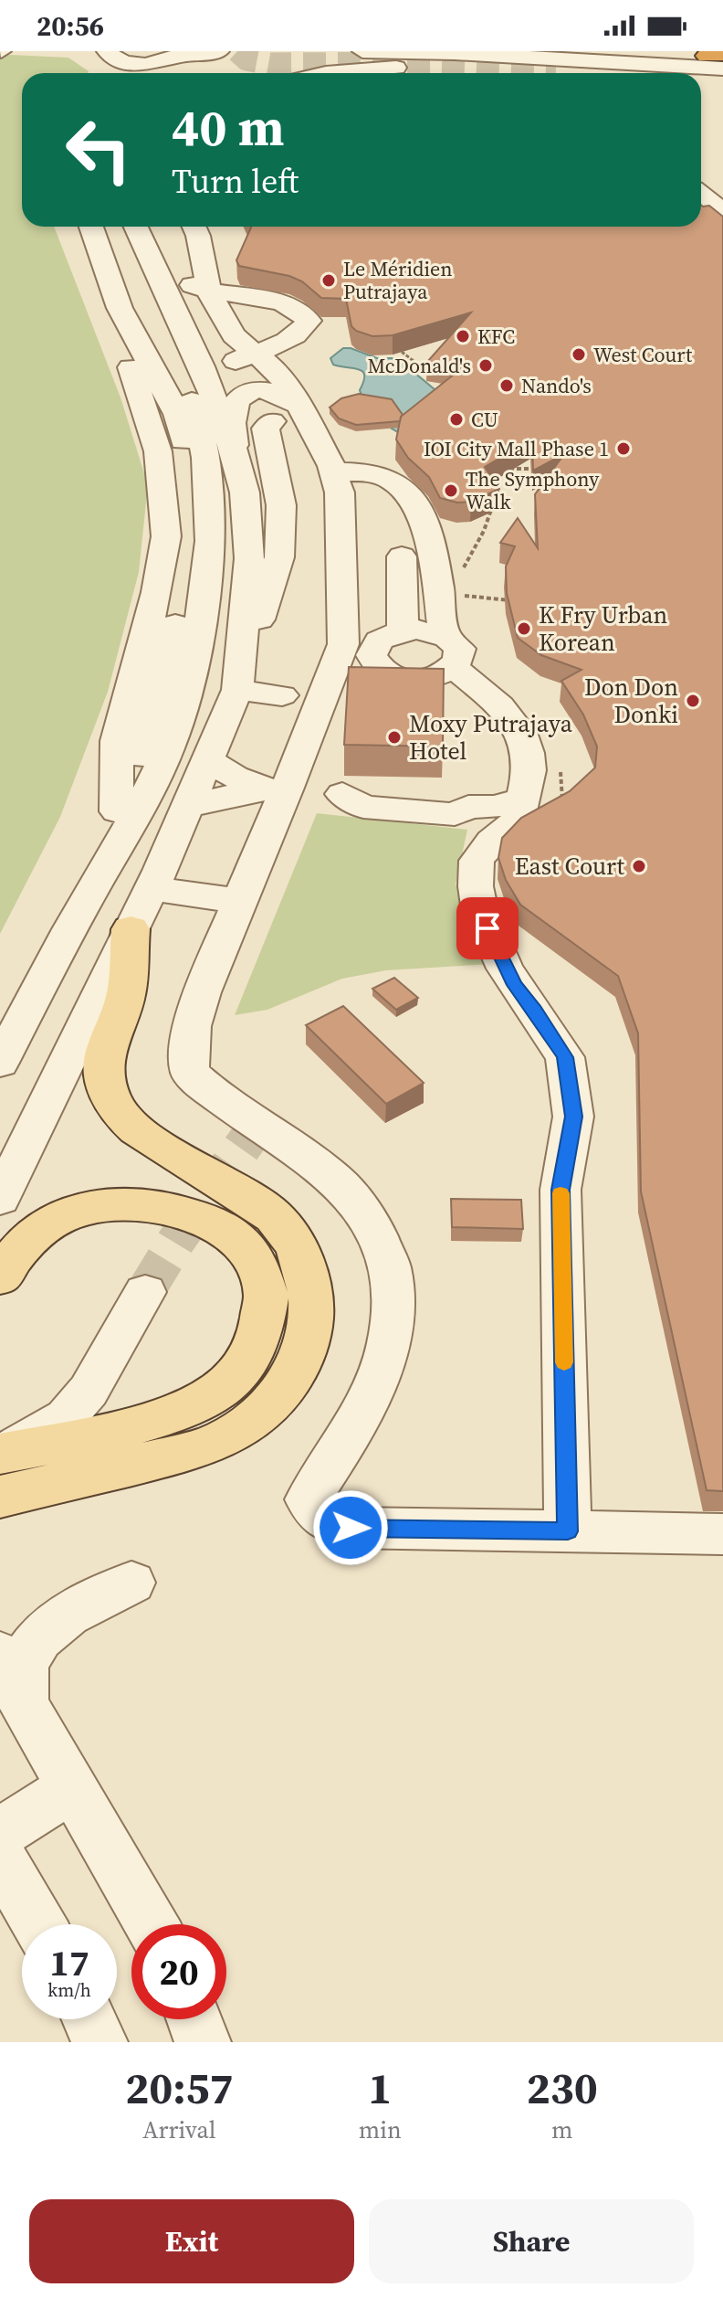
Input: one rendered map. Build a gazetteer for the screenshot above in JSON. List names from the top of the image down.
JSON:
{
  "places": [
    "Le Méridien Putrajaya",
    "KFC",
    "West Court",
    "McDonald's",
    "Nando's",
    "CU",
    "IOI City Mall Phase 1",
    "The Symphony Walk",
    "K Fry Urban Korean",
    "Don Don Donki",
    "Moxy Putrajaya Hotel",
    "East Court"
  ],
  "page": {
    "status": "20:56",
    "turn": ["40 m", "Turn left"],
    "speed": "17 km/h",
    "limit": "20",
    "eta": [
      "20:57",
      "Arrival",
      "1",
      "min",
      "230",
      "m"
    ],
    "buttons": ["Exit", "Share"]
  }
}
